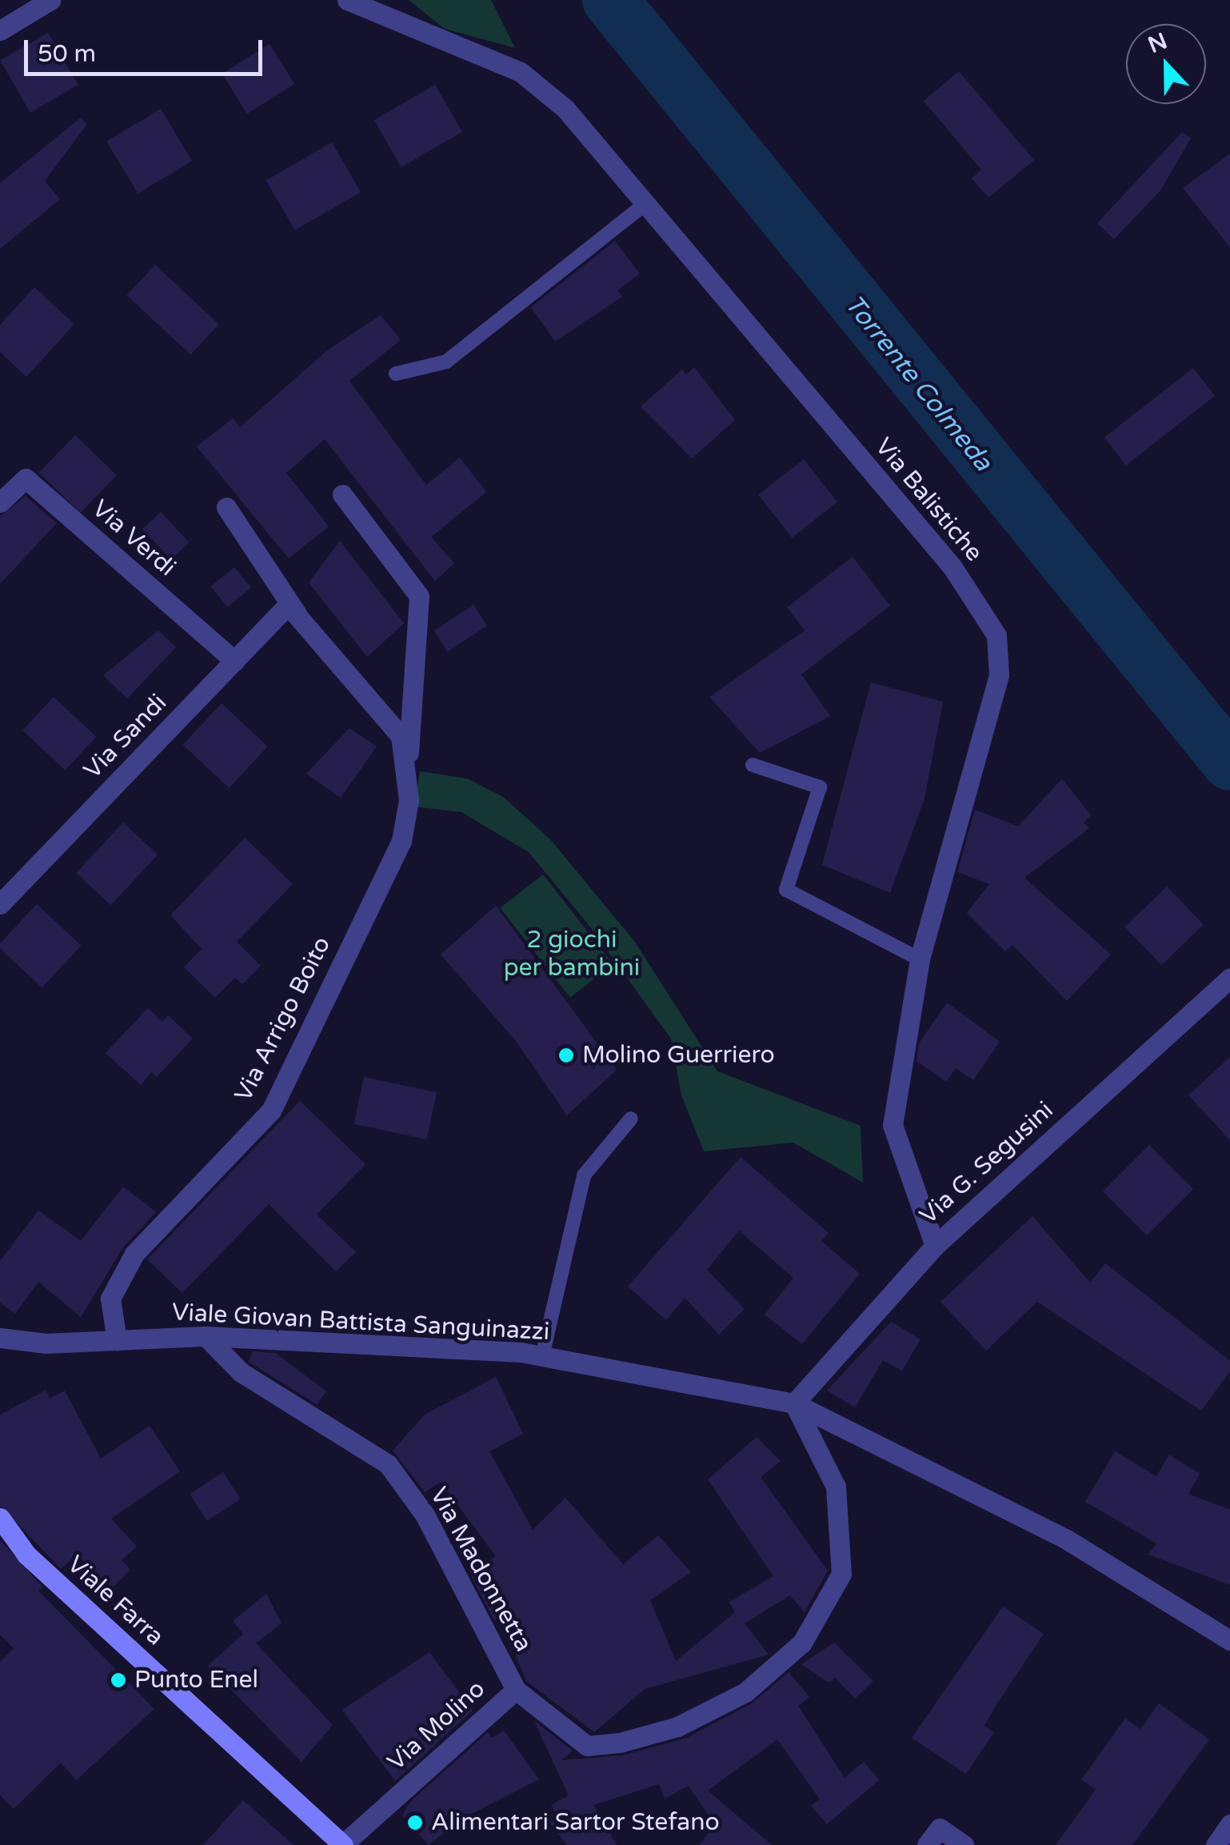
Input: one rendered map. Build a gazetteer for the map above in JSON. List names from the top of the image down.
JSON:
{
  "streets": {
    "main road": ["Viale Farra"],
    "street": [
      "Via Balistiche",
      "Via Verdi",
      "Via Sandi",
      "Via Arrigo Boito",
      "Via G. Segusini",
      "Viale Giovan Battista Sanguinazzi",
      "Via Madonnetta",
      "Via Molino"
    ]
  },
  "crossings": [
    ["Via Balistiche", "Via G. Segusini"],
    ["Via Verdi", "Via Sandi"],
    ["Via Sandi", "Via Arrigo Boito"],
    ["Via Arrigo Boito", "Viale Giovan Battista Sanguinazzi"],
    ["Via G. Segusini", "Viale Giovan Battista Sanguinazzi"],
    ["Via G. Segusini", "Via Molino"],
    ["Viale Giovan Battista Sanguinazzi", "Via Madonnetta"],
    ["Viale Giovan Battista Sanguinazzi", "Via Molino"],
    ["Via Madonnetta", "Via Molino"],
    ["Viale Farra", "Via Molino"]
  ],
  "water": ["Torrente Colmeda"],
  "parks": ["2 giochi per bambini"],
  "places": ["Molino Guerriero", "Punto Enel", "Alimentari Sartor Stefano"],
  "scale_bar": "50 m",
  "north": "top"
}
